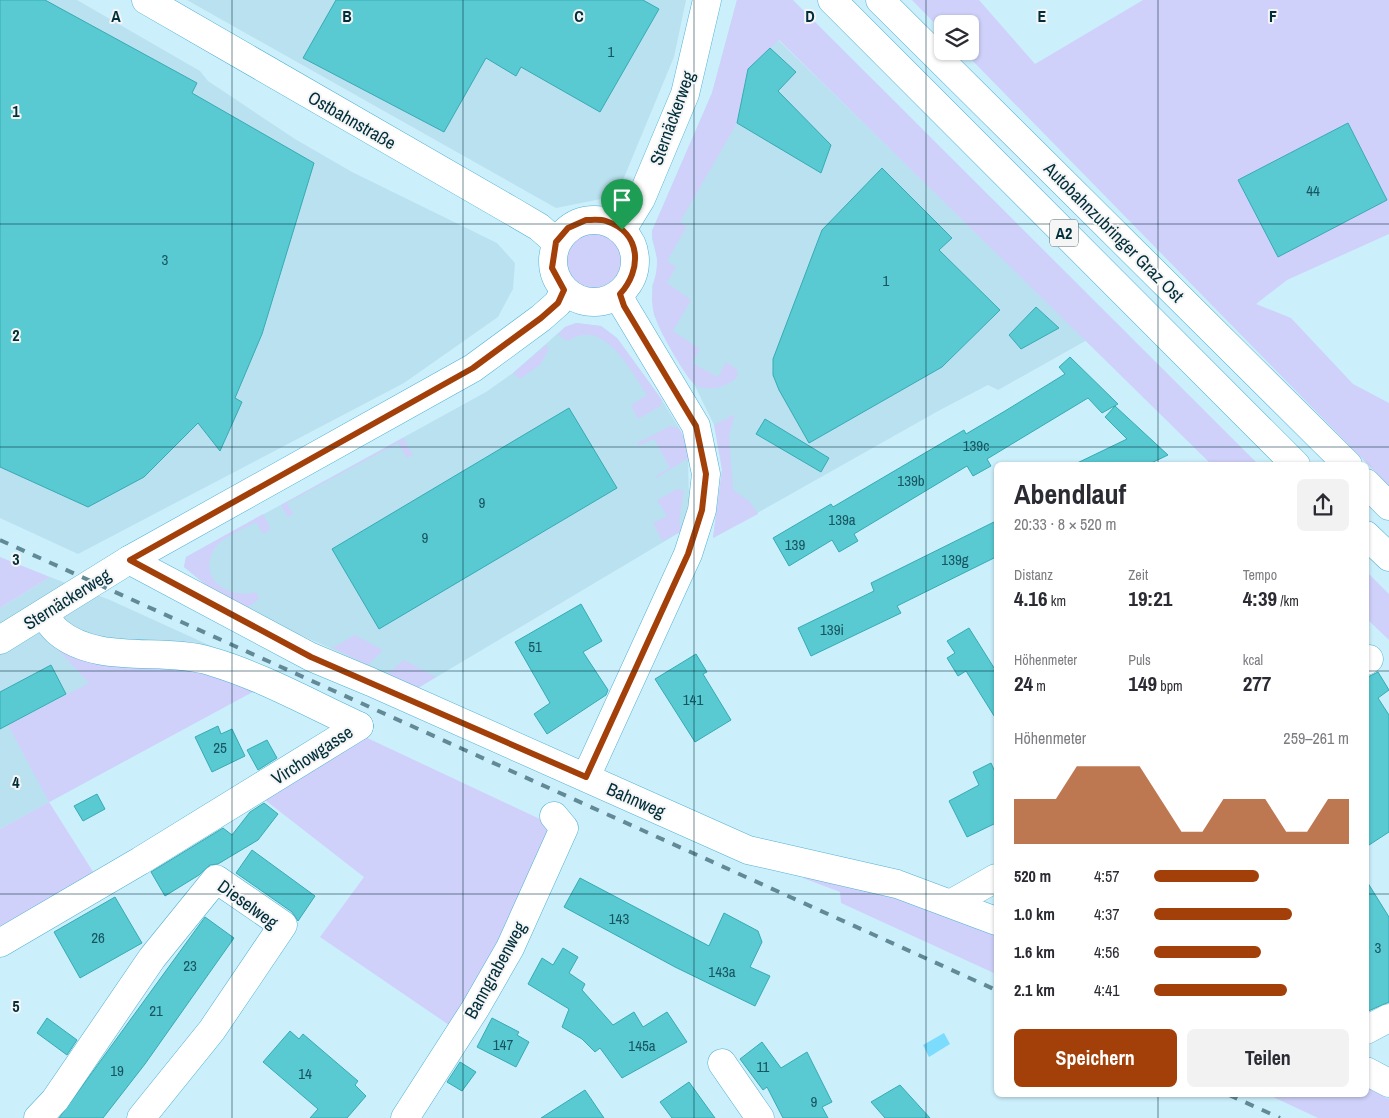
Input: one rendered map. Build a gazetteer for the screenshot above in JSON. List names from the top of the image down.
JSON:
{
  "streets": {
    "main road": [
      "Sternäckerweg",
      "Ostbahnstraße",
      "Autobahnzubringer Graz Ost",
      "A2",
      "Virchowgasse",
      "Bahnweg",
      "Dieselweg",
      "Banngrabenweg"
    ]
  },
  "crossings": [
    ["Sternäckerweg", "Ostbahnstraße"],
    ["Sternäckerweg", "Virchowgasse"],
    ["Sternäckerweg", "Bahnweg"]
  ],
  "house_numbers": [
    "1",
    "44",
    "3",
    "1",
    "139c",
    "139b",
    "9",
    "139a",
    "9",
    "139",
    "139g",
    "139i",
    "51",
    "141",
    "25",
    "143",
    "26",
    "3",
    "23",
    "143a",
    "21",
    "147",
    "145a",
    "11",
    "19",
    "14",
    "9"
  ],
  "page": {
    "heading": ["Abendlauf", "20:33 · 8 × 520 m"],
    "stats": [
      ["Distanz", "4.16 km"],
      ["Zeit", "19:21"],
      ["Tempo", "4:39 /km"],
      ["Höhenmeter", "24 m"],
      ["Puls", "149 bpm"],
      ["kcal", "277"]
    ],
    "chart": ["Höhenmeter", "259–261 m"],
    "list": [
      {
        "name": "520 m",
        "note": "4:57"
      },
      {
        "name": "1.0 km",
        "note": "4:37"
      },
      {
        "name": "1.6 km",
        "note": "4:56"
      },
      {
        "name": "2.1 km",
        "note": "4:41"
      }
    ],
    "buttons": ["Speichern", "Teilen"]
  },
  "grid": {
    "columns": [
      "A",
      "B",
      "C",
      "D",
      "E",
      "F"
    ],
    "rows": [
      "1",
      "2",
      "3",
      "4",
      "5"
    ]
  }
}
